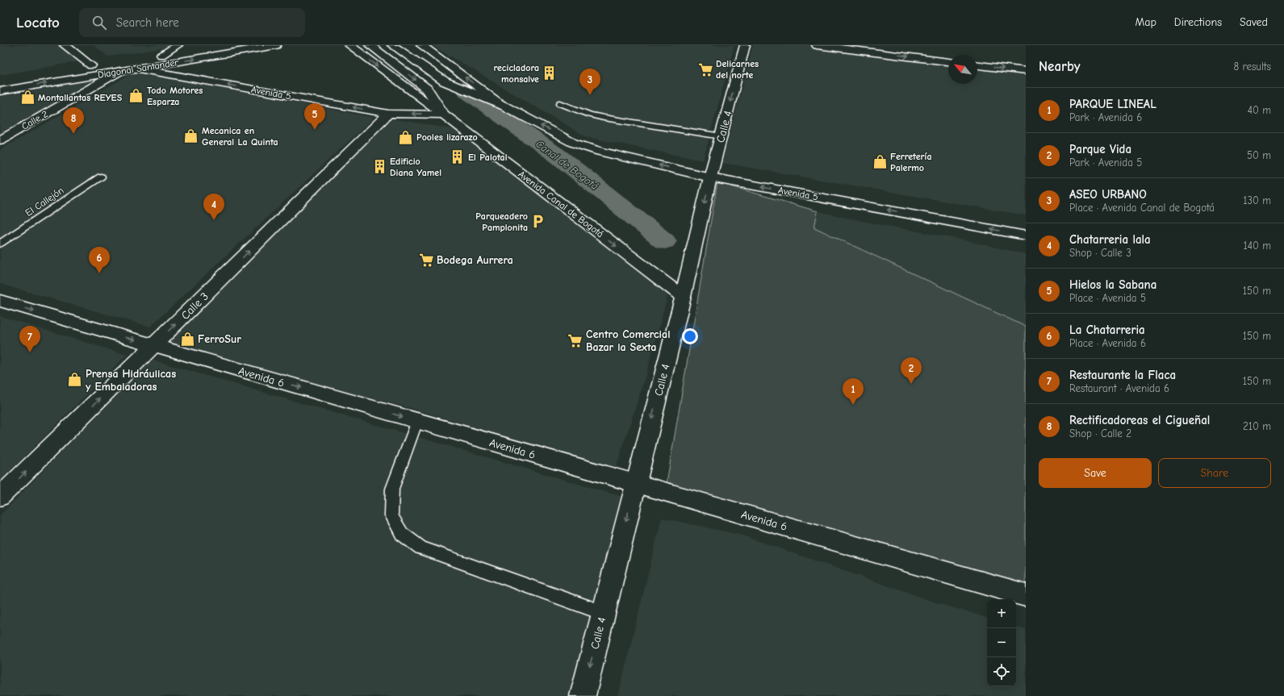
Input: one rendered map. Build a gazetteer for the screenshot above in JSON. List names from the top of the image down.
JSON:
{
  "streets": {
    "street": [
      "Diagonal Santander",
      "Avenida 5",
      "Calle 2",
      "Calle 4",
      "Avenida Canal de Bogotá",
      "Calle 3",
      "Avenida 6"
    ],
    "lane": ["El Callejón"]
  },
  "crossings": [
    ["Diagonal Santander", "Avenida 5"],
    ["Diagonal Santander", "Calle 2"],
    ["Avenida 5", "Calle 4"],
    ["Avenida 5", "Avenida Canal de Bogotá"],
    ["Avenida 5", "Calle 3"],
    ["Calle 4", "Avenida Canal de Bogotá"],
    ["Calle 4", "Avenida 6"],
    ["Calle 3", "Avenida 6"]
  ],
  "one_way": ["Calle 4", "Calle 3", "Avenida 6"],
  "water": ["Canal de Bogotá"],
  "places": {
    "supermarket": ["Delicarnes del norte", "Bodega Aurrera", "Centro Comercial Bazar la Sexta"],
    "building": ["recicladora monsalve", "El Palotal", "Edificio Diana Yamel"],
    "shop": [
      "Todo Motores Esparza",
      "Montallantas REYES",
      "Mecanica en General La Quinta",
      "Pooles lizarazo",
      "Ferretería Palermo",
      "FerroSur",
      "Prensa Hidráulicas y Embaladoras"
    ],
    "parking": ["Parqueadero Pamplonita"]
  },
  "north": "top left",
  "page": {
    "header": "Locato",
    "search": "Search here",
    "nav": ["Map", "Directions", "Saved"],
    "heading": ["Nearby", "8 results"],
    "pins": [
      "3",
      "5",
      "8",
      "4",
      "6",
      "7",
      "2",
      "1"
    ],
    "list": [
      {
        "mark": "1",
        "name": "PARQUE LINEAL",
        "note": "Park · Avenida 6",
        "value": "40 m"
      },
      {
        "mark": "2",
        "name": "Parque Vida",
        "note": "Park · Avenida 5",
        "value": "50 m"
      },
      {
        "mark": "3",
        "name": "ASEO URBANO",
        "note": "Place · Avenida Canal de Bogotá",
        "value": "130 m"
      },
      {
        "mark": "4",
        "name": "Chatarreria lala",
        "note": "Shop · Calle 3",
        "value": "140 m"
      },
      {
        "mark": "5",
        "name": "Hielos la Sabana",
        "note": "Place · Avenida 5",
        "value": "150 m"
      },
      {
        "mark": "6",
        "name": "La Chatarreria",
        "note": "Place · Avenida 6",
        "value": "150 m"
      },
      {
        "mark": "7",
        "name": "Restaurante la Flaca",
        "note": "Restaurant · Avenida 6",
        "value": "150 m"
      },
      {
        "mark": "8",
        "name": "Rectificadoreas el Cigueñal",
        "note": "Shop · Calle 2",
        "value": "210 m"
      }
    ],
    "buttons": ["Save", "Share"],
    "map_buttons": ["+", "−"]
  }
}
